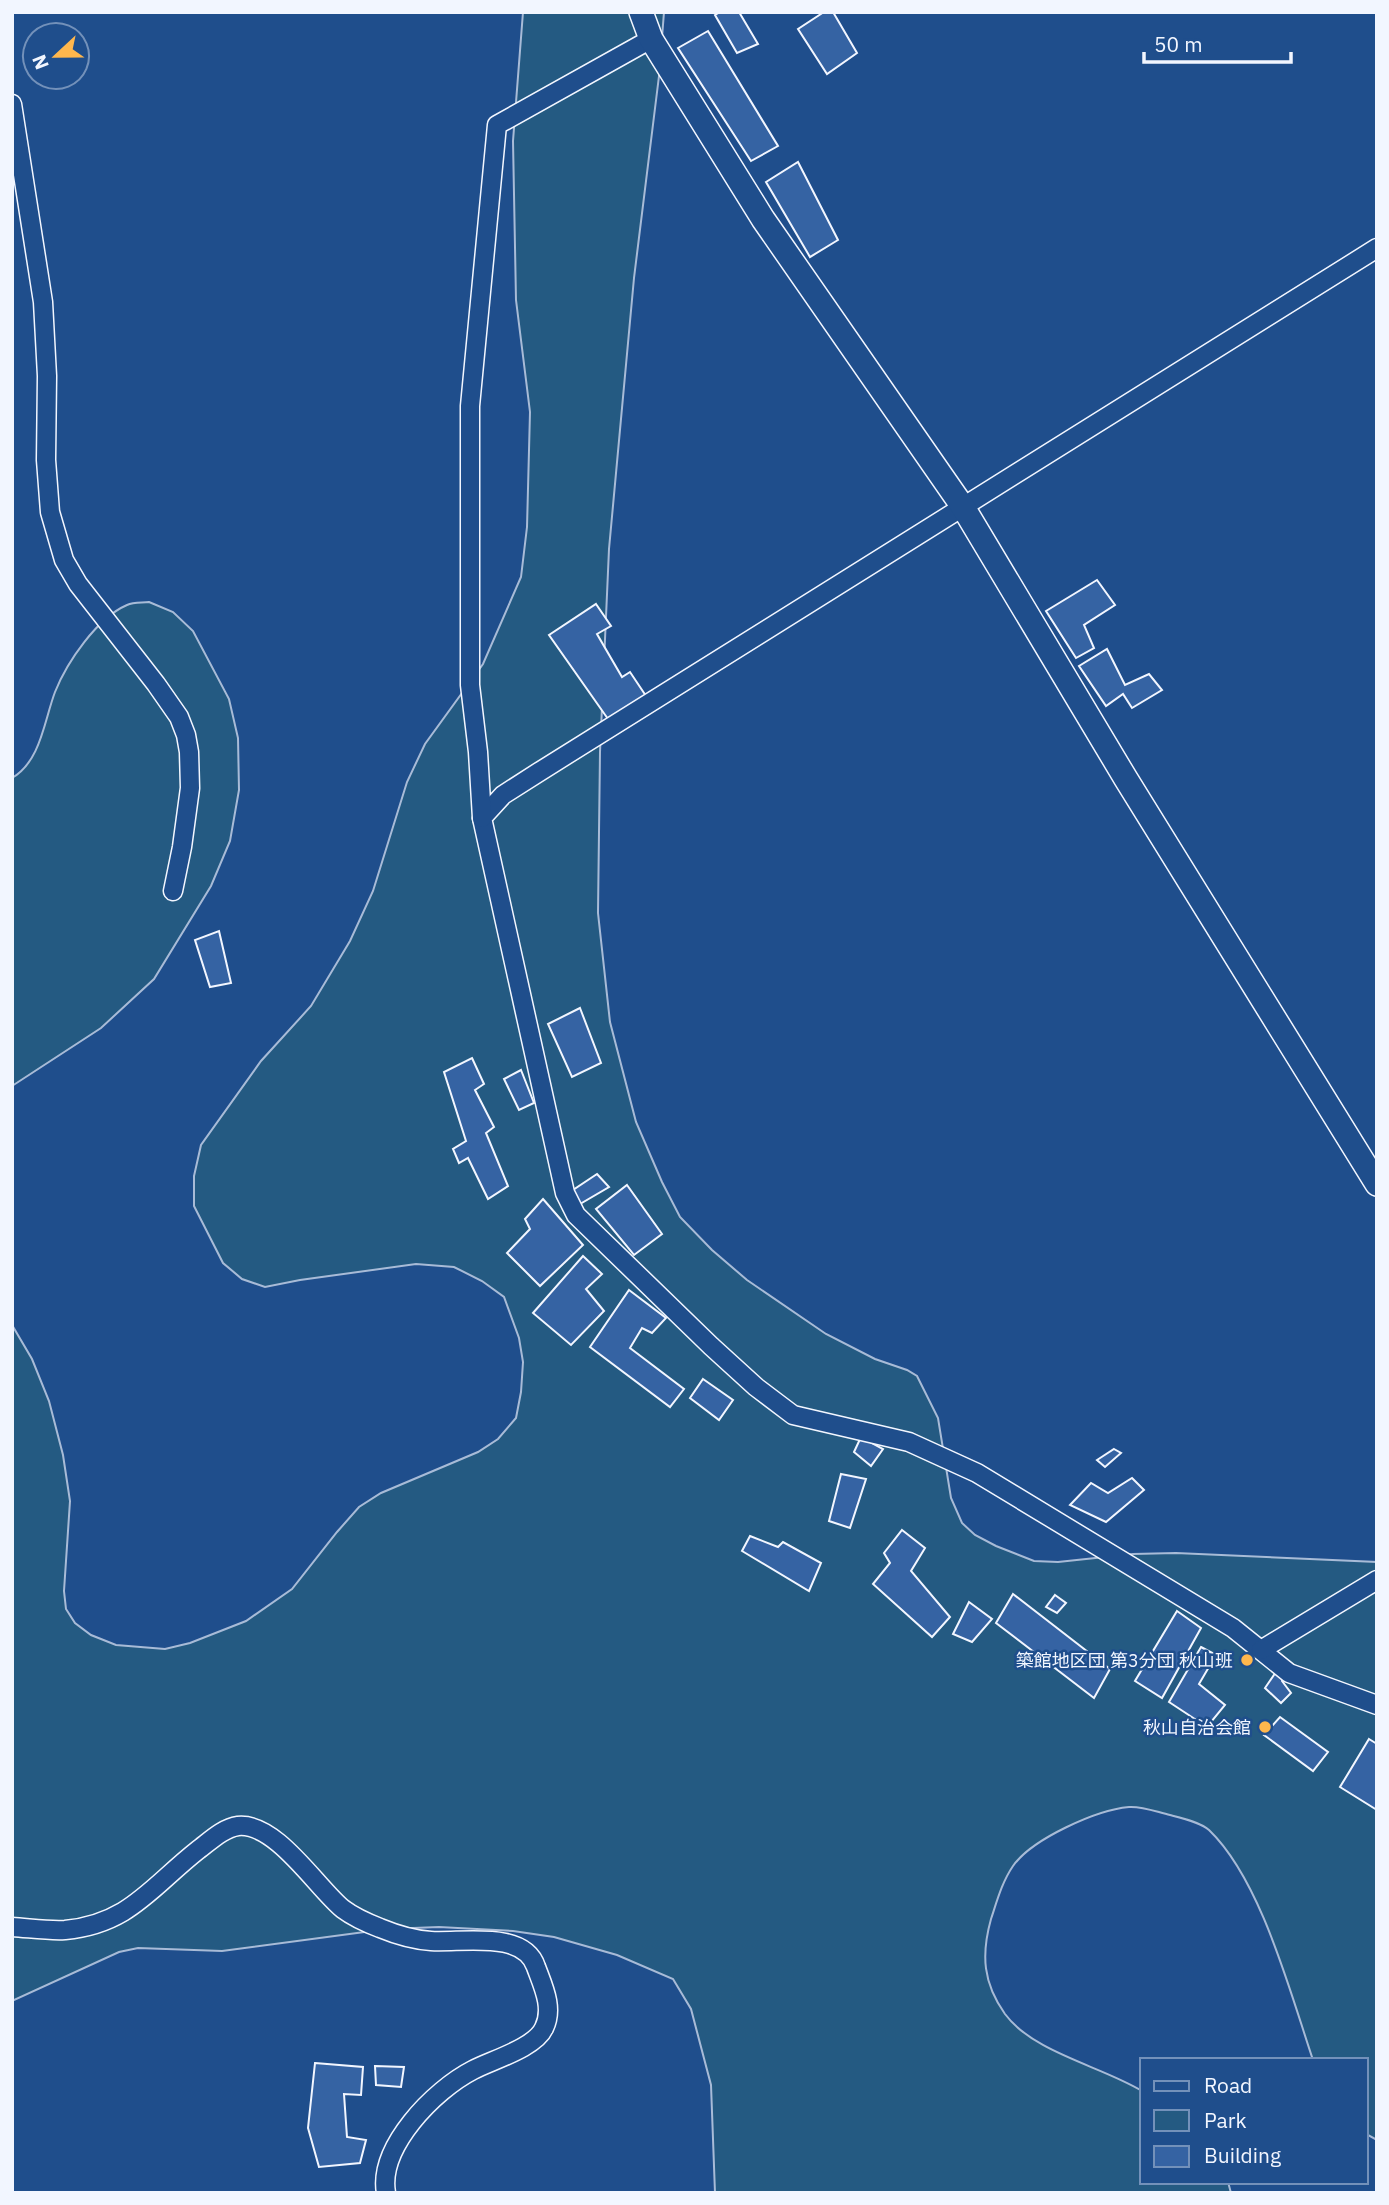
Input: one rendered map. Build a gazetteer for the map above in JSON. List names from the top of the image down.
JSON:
{
  "places": ["築館地区団 第3分団 秋山班", "秋山自治会館"],
  "legend": ["Road", "Park", "Building"],
  "scale_bar": "50 m",
  "north": "left"
}
